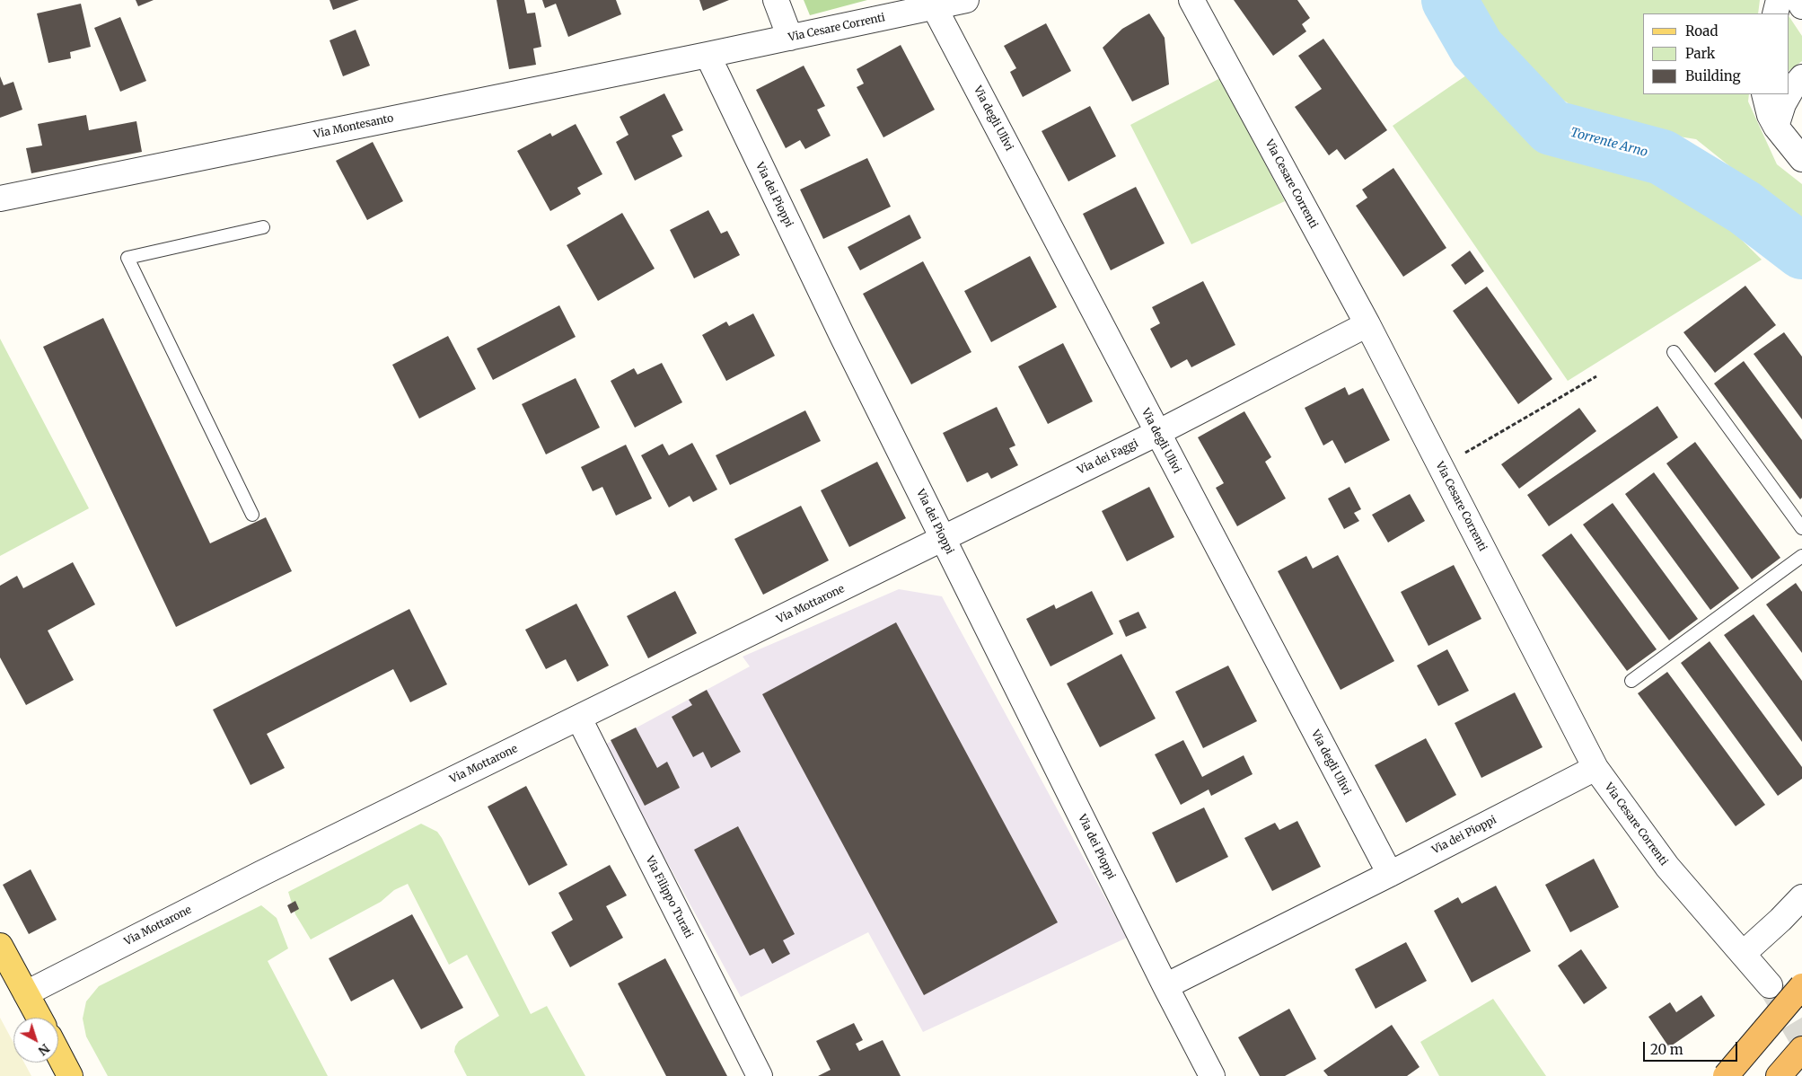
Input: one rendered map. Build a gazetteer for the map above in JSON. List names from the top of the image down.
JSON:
{
  "streets": {
    "street": [
      "Via Cesare Correnti",
      "Via degli Ulivi",
      "Via Montesanto",
      "Via dei Pioppi",
      "Via dei Faggi",
      "Via Mottarone",
      "Via Filippo Turati"
    ]
  },
  "crossings": [
    ["Via Cesare Correnti", "Via degli Ulivi"],
    ["Via Cesare Correnti", "Via Montesanto"],
    ["Via Cesare Correnti", "Via dei Pioppi"],
    ["Via Cesare Correnti", "Via dei Faggi"],
    ["Via degli Ulivi", "Via dei Pioppi"],
    ["Via degli Ulivi", "Via dei Faggi"],
    ["Via Montesanto", "Via dei Pioppi"],
    ["Via dei Pioppi", "Via dei Faggi"],
    ["Via dei Pioppi", "Via Mottarone"],
    ["Via dei Faggi", "Via Mottarone"],
    ["Via Mottarone", "Via Filippo Turati"]
  ],
  "water": ["Torrente Arno"],
  "legend": ["Road", "Park", "Building"],
  "scale_bar": "20 m",
  "north": "bottom right"
}
